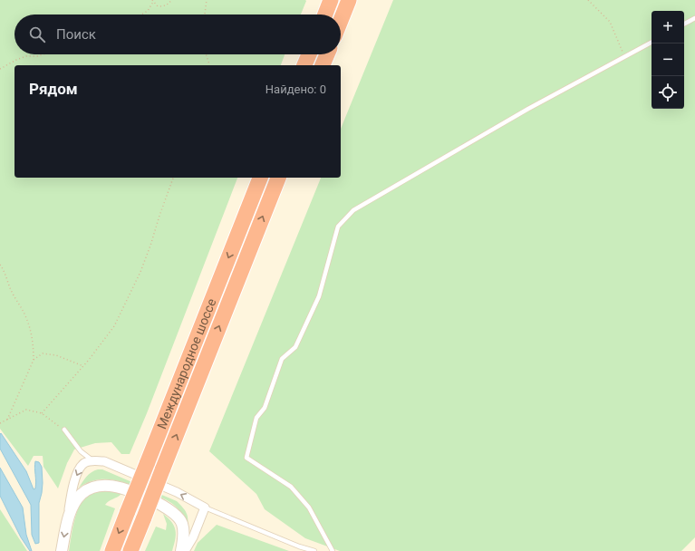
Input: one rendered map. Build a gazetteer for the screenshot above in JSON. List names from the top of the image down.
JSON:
{
  "streets": {
    "highway": ["Международное шоссе"]
  },
  "page": {
    "map_buttons": ["+", "−"],
    "search": "Поиск",
    "heading": ["Рядом", "Найдено: 0"]
  }
}
